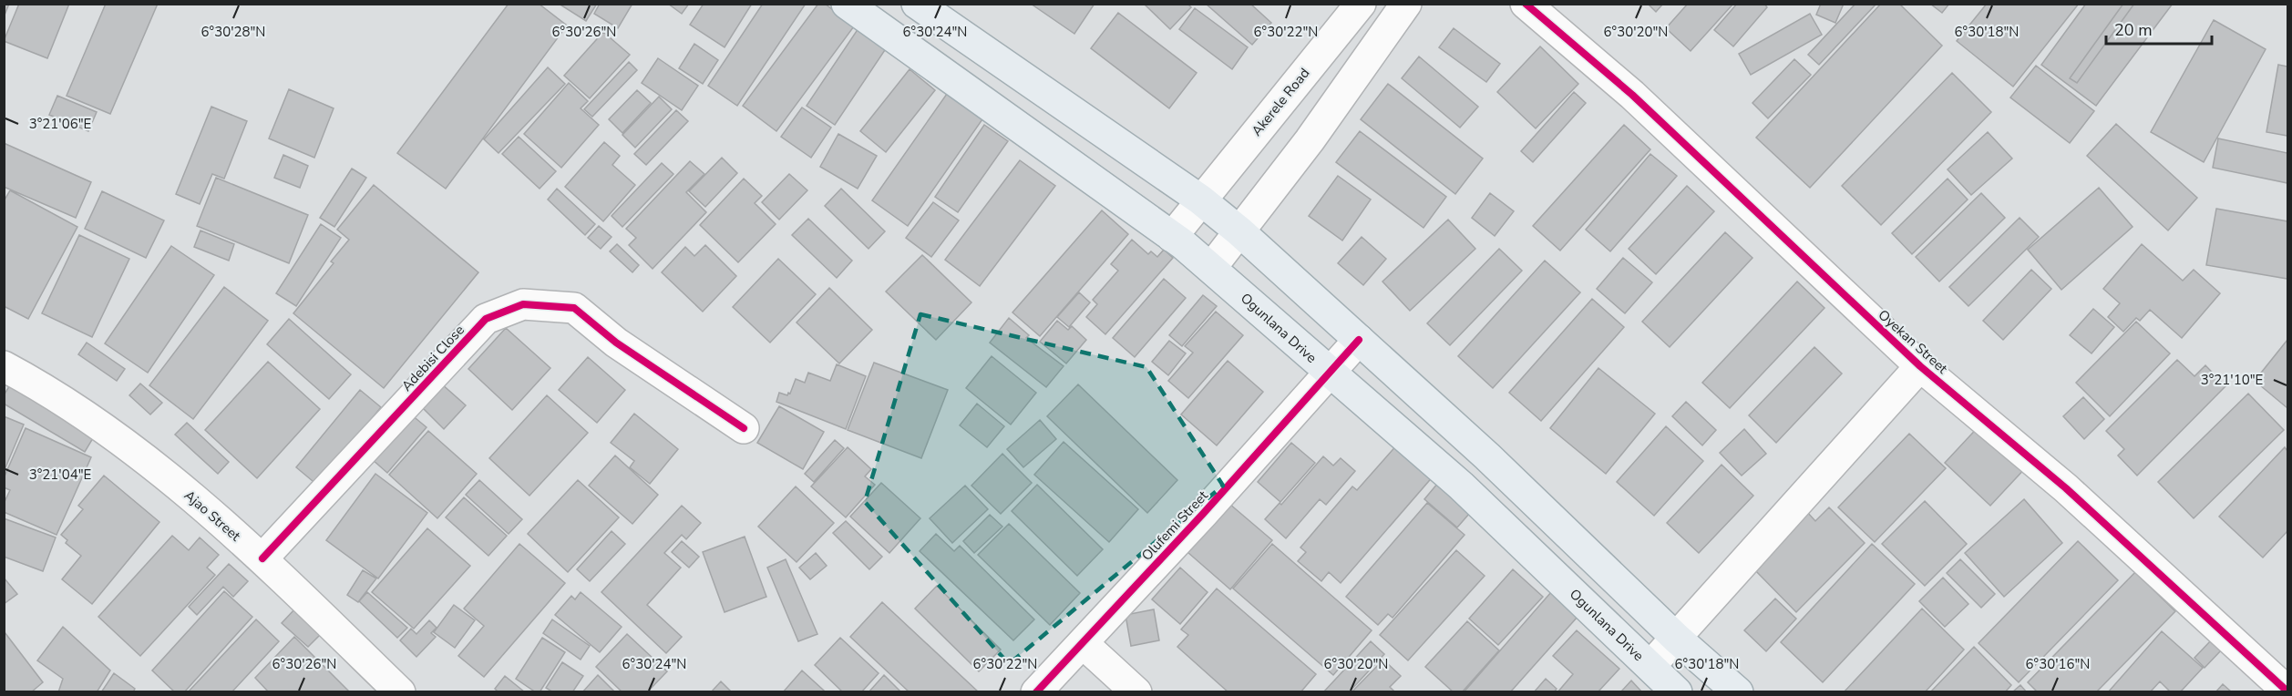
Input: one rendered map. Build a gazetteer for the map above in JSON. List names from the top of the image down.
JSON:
{
  "streets": {
    "main road": ["Ogunlana Drive"],
    "street": [
      "Akerele Road",
      "Oyekan Street",
      "Adebisi Close",
      "Ajao Street",
      "Olufemi Street"
    ]
  },
  "crossings": [
    ["Akerele Road", "Ogunlana Drive"],
    ["Ogunlana Drive", "Oyekan Street"],
    ["Ogunlana Drive", "Olufemi Street"],
    ["Adebisi Close", "Ajao Street"]
  ],
  "scale_bar": "20 m",
  "coordinates": [
    "6°30'22\"N",
    "6°30'28\"N",
    "6°30'26\"N",
    "6°30'24\"N",
    "6°30'20\"N",
    "6°30'18\"N",
    "3°21'06\"E",
    "3°21'10\"E",
    "3°21'04\"E",
    "6°30'16\"N"
  ]
}
